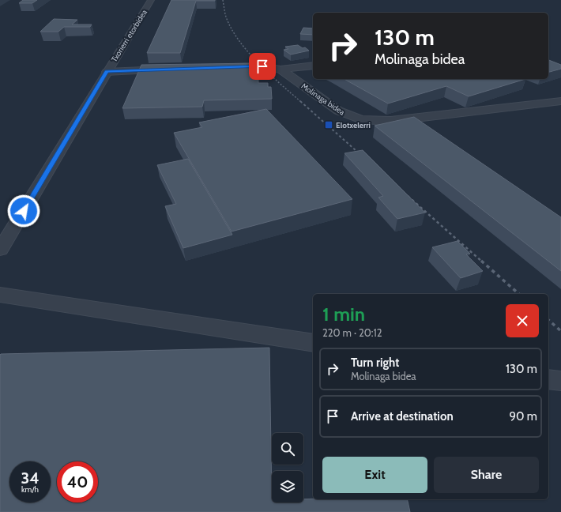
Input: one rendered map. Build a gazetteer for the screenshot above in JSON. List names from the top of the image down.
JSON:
{
  "streets": {
    "street": ["Txorierri etorbidea", "Molinaga bidea"]
  },
  "places": {
    "transit": ["Elotxelerri"]
  },
  "page": {
    "turn": ["130 m", "Molinaga bidea"],
    "heading": ["1 min", "220 m · 20:12"],
    "list": [
      {
        "name": "Turn right",
        "note": "Molinaga bidea",
        "value": "130 m"
      },
      {
        "name": "Arrive at destination",
        "value": "90 m"
      }
    ],
    "buttons": ["Exit", "Share"],
    "speed": "34 km/h",
    "limit": "40"
  }
}
